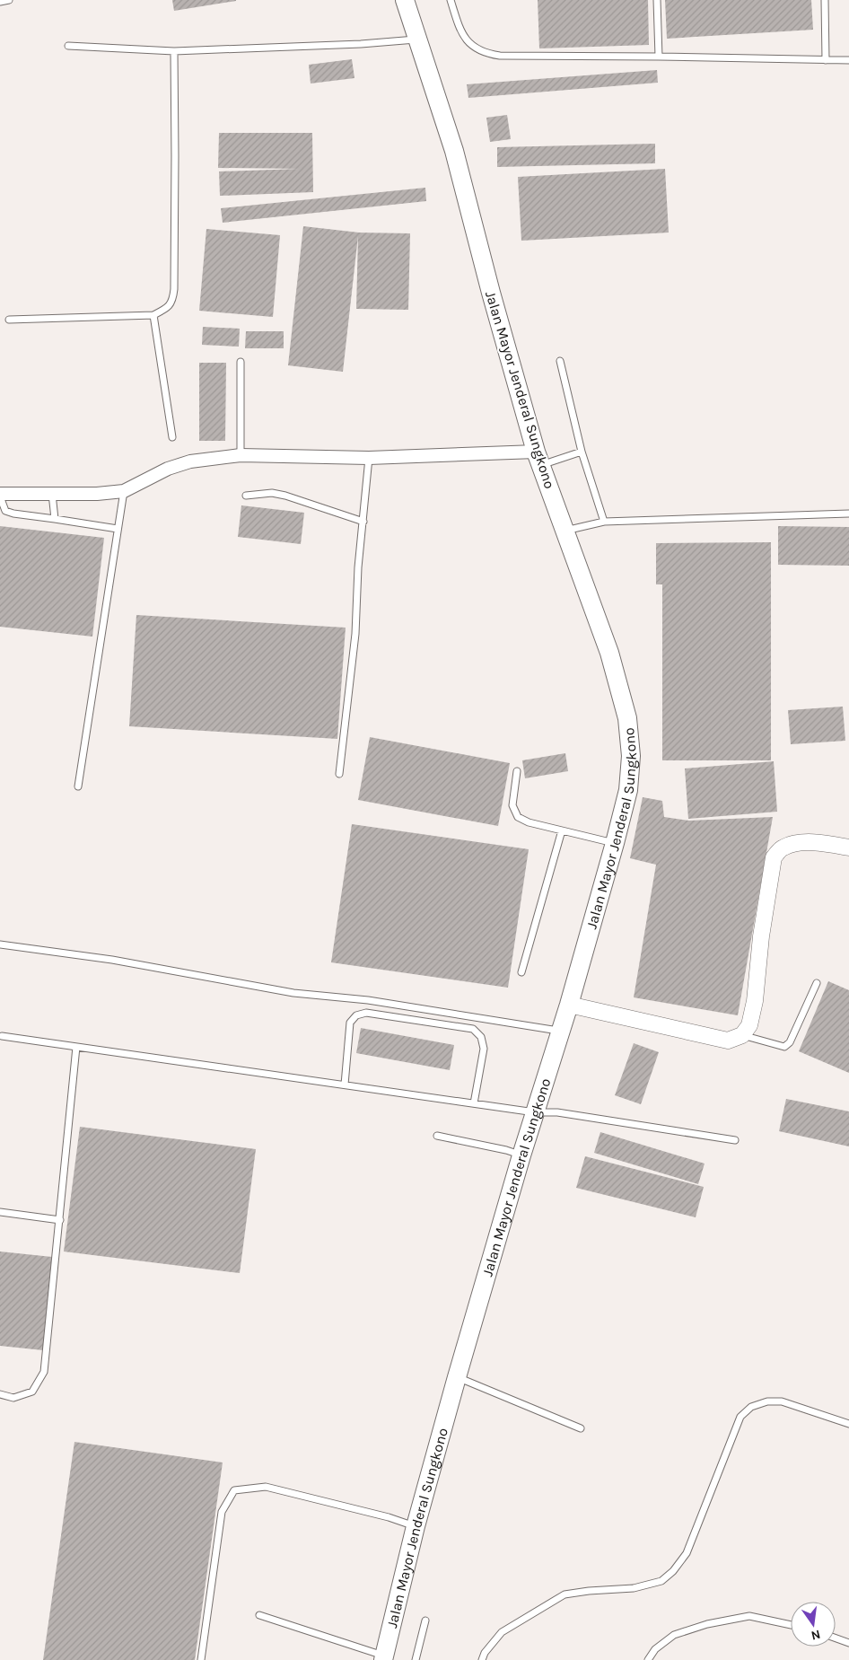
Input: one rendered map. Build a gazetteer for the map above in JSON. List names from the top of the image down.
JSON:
{
  "streets": {
    "main road": ["Jalan Mayor Jenderal Sungkono"]
  },
  "north": "bottom"
}
